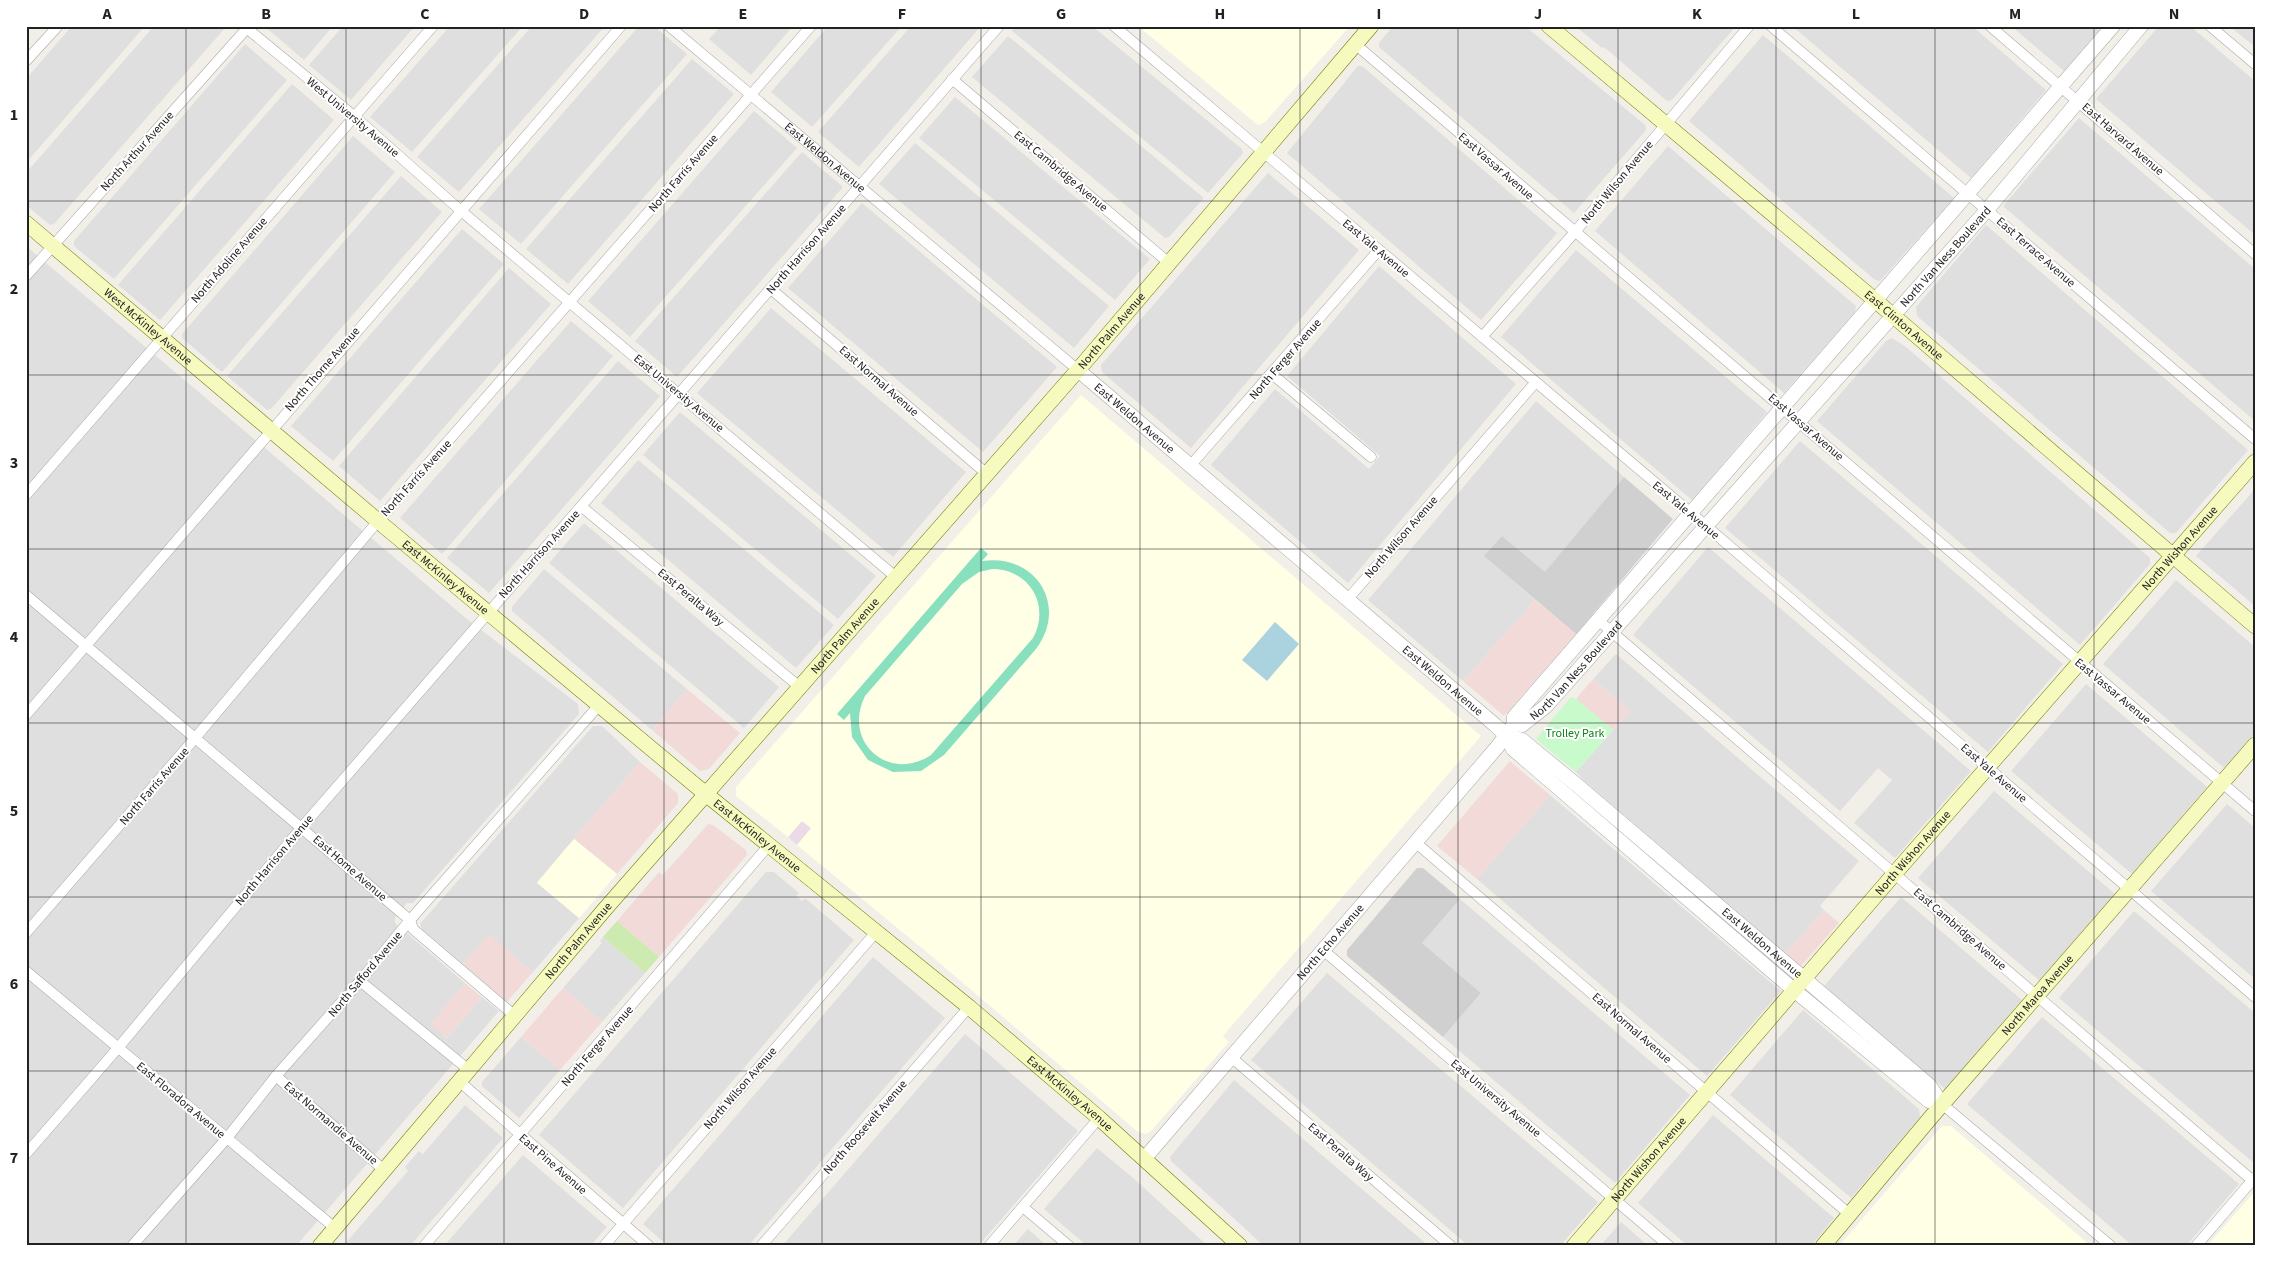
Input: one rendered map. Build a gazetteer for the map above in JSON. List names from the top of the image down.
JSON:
{
  "streets": {
    "main road": [
      "East Clinton Avenue",
      "West McKinley Avenue",
      "North Palm Avenue",
      "North Wishon Avenue",
      "East McKinley Avenue",
      "North Maroa Avenue"
    ],
    "street": [
      "West University Avenue",
      "East Harvard Avenue",
      "North Arthur Avenue",
      "East Weldon Avenue",
      "East Vassar Avenue",
      "East Cambridge Avenue",
      "North Farris Avenue",
      "North Wilson Avenue",
      "East Yale Avenue",
      "North Harrison Avenue",
      "East Terrace Avenue",
      "North Van Ness Boulevard",
      "North Adoline Avenue",
      "North Ferger Avenue",
      "North Thorne Avenue",
      "East Normal Avenue",
      "East University Avenue",
      "East Peralta Way",
      "East Home Avenue",
      "North Echo Avenue",
      "North Safford Avenue",
      "East Floradora Avenue",
      "East Normandie Avenue",
      "North Roosevelt Avenue",
      "East Pine Avenue"
    ]
  },
  "crossings": [
    ["West University Avenue", "North Arthur Avenue"],
    ["West University Avenue", "North Adoline Avenue"],
    ["West University Avenue", "North Thorne Avenue"],
    ["West University Avenue", "East University Avenue"],
    ["East Harvard Avenue", "North Van Ness Boulevard"],
    ["North Arthur Avenue", "West McKinley Avenue"],
    ["East Weldon Avenue", "North Farris Avenue"],
    ["East Weldon Avenue", "North Wilson Avenue"],
    ["East Weldon Avenue", "North Harrison Avenue"],
    ["East Weldon Avenue", "North Van Ness Boulevard"],
    ["East Weldon Avenue", "North Palm Avenue"],
    ["East Weldon Avenue", "North Ferger Avenue"],
    ["East Weldon Avenue", "North Wishon Avenue"],
    ["East Weldon Avenue", "North Echo Avenue"],
    ["East Weldon Avenue", "North Maroa Avenue"],
    ["East Vassar Avenue", "North Wilson Avenue"],
    ["East Vassar Avenue", "North Van Ness Boulevard"],
    ["East Vassar Avenue", "North Palm Avenue"],
    ["East Vassar Avenue", "North Wishon Avenue"],
    ["East Vassar Avenue", "North Maroa Avenue"],
    ["East Cambridge Avenue", "North Harrison Avenue"],
    ["East Cambridge Avenue", "North Van Ness Boulevard"],
    ["East Cambridge Avenue", "North Palm Avenue"],
    ["East Cambridge Avenue", "North Wishon Avenue"],
    ["East Cambridge Avenue", "North Maroa Avenue"],
    ["North Farris Avenue", "East University Avenue"],
    ["North Farris Avenue", "East McKinley Avenue"],
    ["North Farris Avenue", "East Home Avenue"],
    ["North Wilson Avenue", "East Yale Avenue"],
    ["North Wilson Avenue", "East Clinton Avenue"],
    ["North Wilson Avenue", "East McKinley Avenue"],
    ["North Wilson Avenue", "East Pine Avenue"],
    ["East Yale Avenue", "North Van Ness Boulevard"],
    ["East Yale Avenue", "North Palm Avenue"],
    ["East Yale Avenue", "North Ferger Avenue"],
    ["East Yale Avenue", "North Wishon Avenue"],
    ["East Yale Avenue", "North Maroa Avenue"],
    ["North Harrison Avenue", "East Normal Avenue"],
    ["North Harrison Avenue", "East University Avenue"],
    ["North Harrison Avenue", "East McKinley Avenue"],
    ["North Harrison Avenue", "East Peralta Way"],
    ["North Harrison Avenue", "East Home Avenue"],
    ["North Harrison Avenue", "East Floradora Avenue"],
    ["East Terrace Avenue", "North Van Ness Boulevard"],
    ["North Van Ness Boulevard", "East Clinton Avenue"],
    ["North Van Ness Boulevard", "North Echo Avenue"],
    ["North Adoline Avenue", "West McKinley Avenue"],
    ["East Clinton Avenue", "North Wishon Avenue"],
    ["West McKinley Avenue", "North Thorne Avenue"],
    ["West McKinley Avenue", "East McKinley Avenue"],
    ["North Palm Avenue", "East Normal Avenue"],
    ["North Palm Avenue", "East University Avenue"],
    ["North Palm Avenue", "East McKinley Avenue"],
    ["North Palm Avenue", "East Peralta Way"],
    ["North Palm Avenue", "East Home Avenue"],
    ["North Palm Avenue", "East Floradora Avenue"],
    ["North Palm Avenue", "East Normandie Avenue"],
    ["North Palm Avenue", "East Pine Avenue"],
    ["North Ferger Avenue", "East McKinley Avenue"],
    ["North Ferger Avenue", "East Pine Avenue"],
    ["North Thorne Avenue", "East University Avenue"],
    ["North Thorne Avenue", "East McKinley Avenue"],
    ["North Thorne Avenue", "East Home Avenue"],
    ["East Normal Avenue", "North Wishon Avenue"],
    ["East Normal Avenue", "North Echo Avenue"],
    ["East Normal Avenue", "North Maroa Avenue"],
    ["East University Avenue", "North Wishon Avenue"],
    ["East University Avenue", "North Echo Avenue"],
    ["East McKinley Avenue", "North Echo Avenue"],
    ["East McKinley Avenue", "North Safford Avenue"],
    ["East McKinley Avenue", "North Roosevelt Avenue"],
    ["East Peralta Way", "North Echo Avenue"],
    ["East Home Avenue", "North Safford Avenue"],
    ["North Safford Avenue", "East Floradora Avenue"],
    ["North Safford Avenue", "East Normandie Avenue"],
    ["North Safford Avenue", "East Pine Avenue"]
  ],
  "parks": ["Trolley Park"],
  "grid": {
    "columns": [
      "A",
      "B",
      "C",
      "D",
      "E",
      "F",
      "G",
      "H",
      "I",
      "J",
      "K",
      "L",
      "M",
      "N"
    ],
    "rows": [
      "1",
      "2",
      "3",
      "4",
      "5",
      "6",
      "7"
    ]
  }
}
